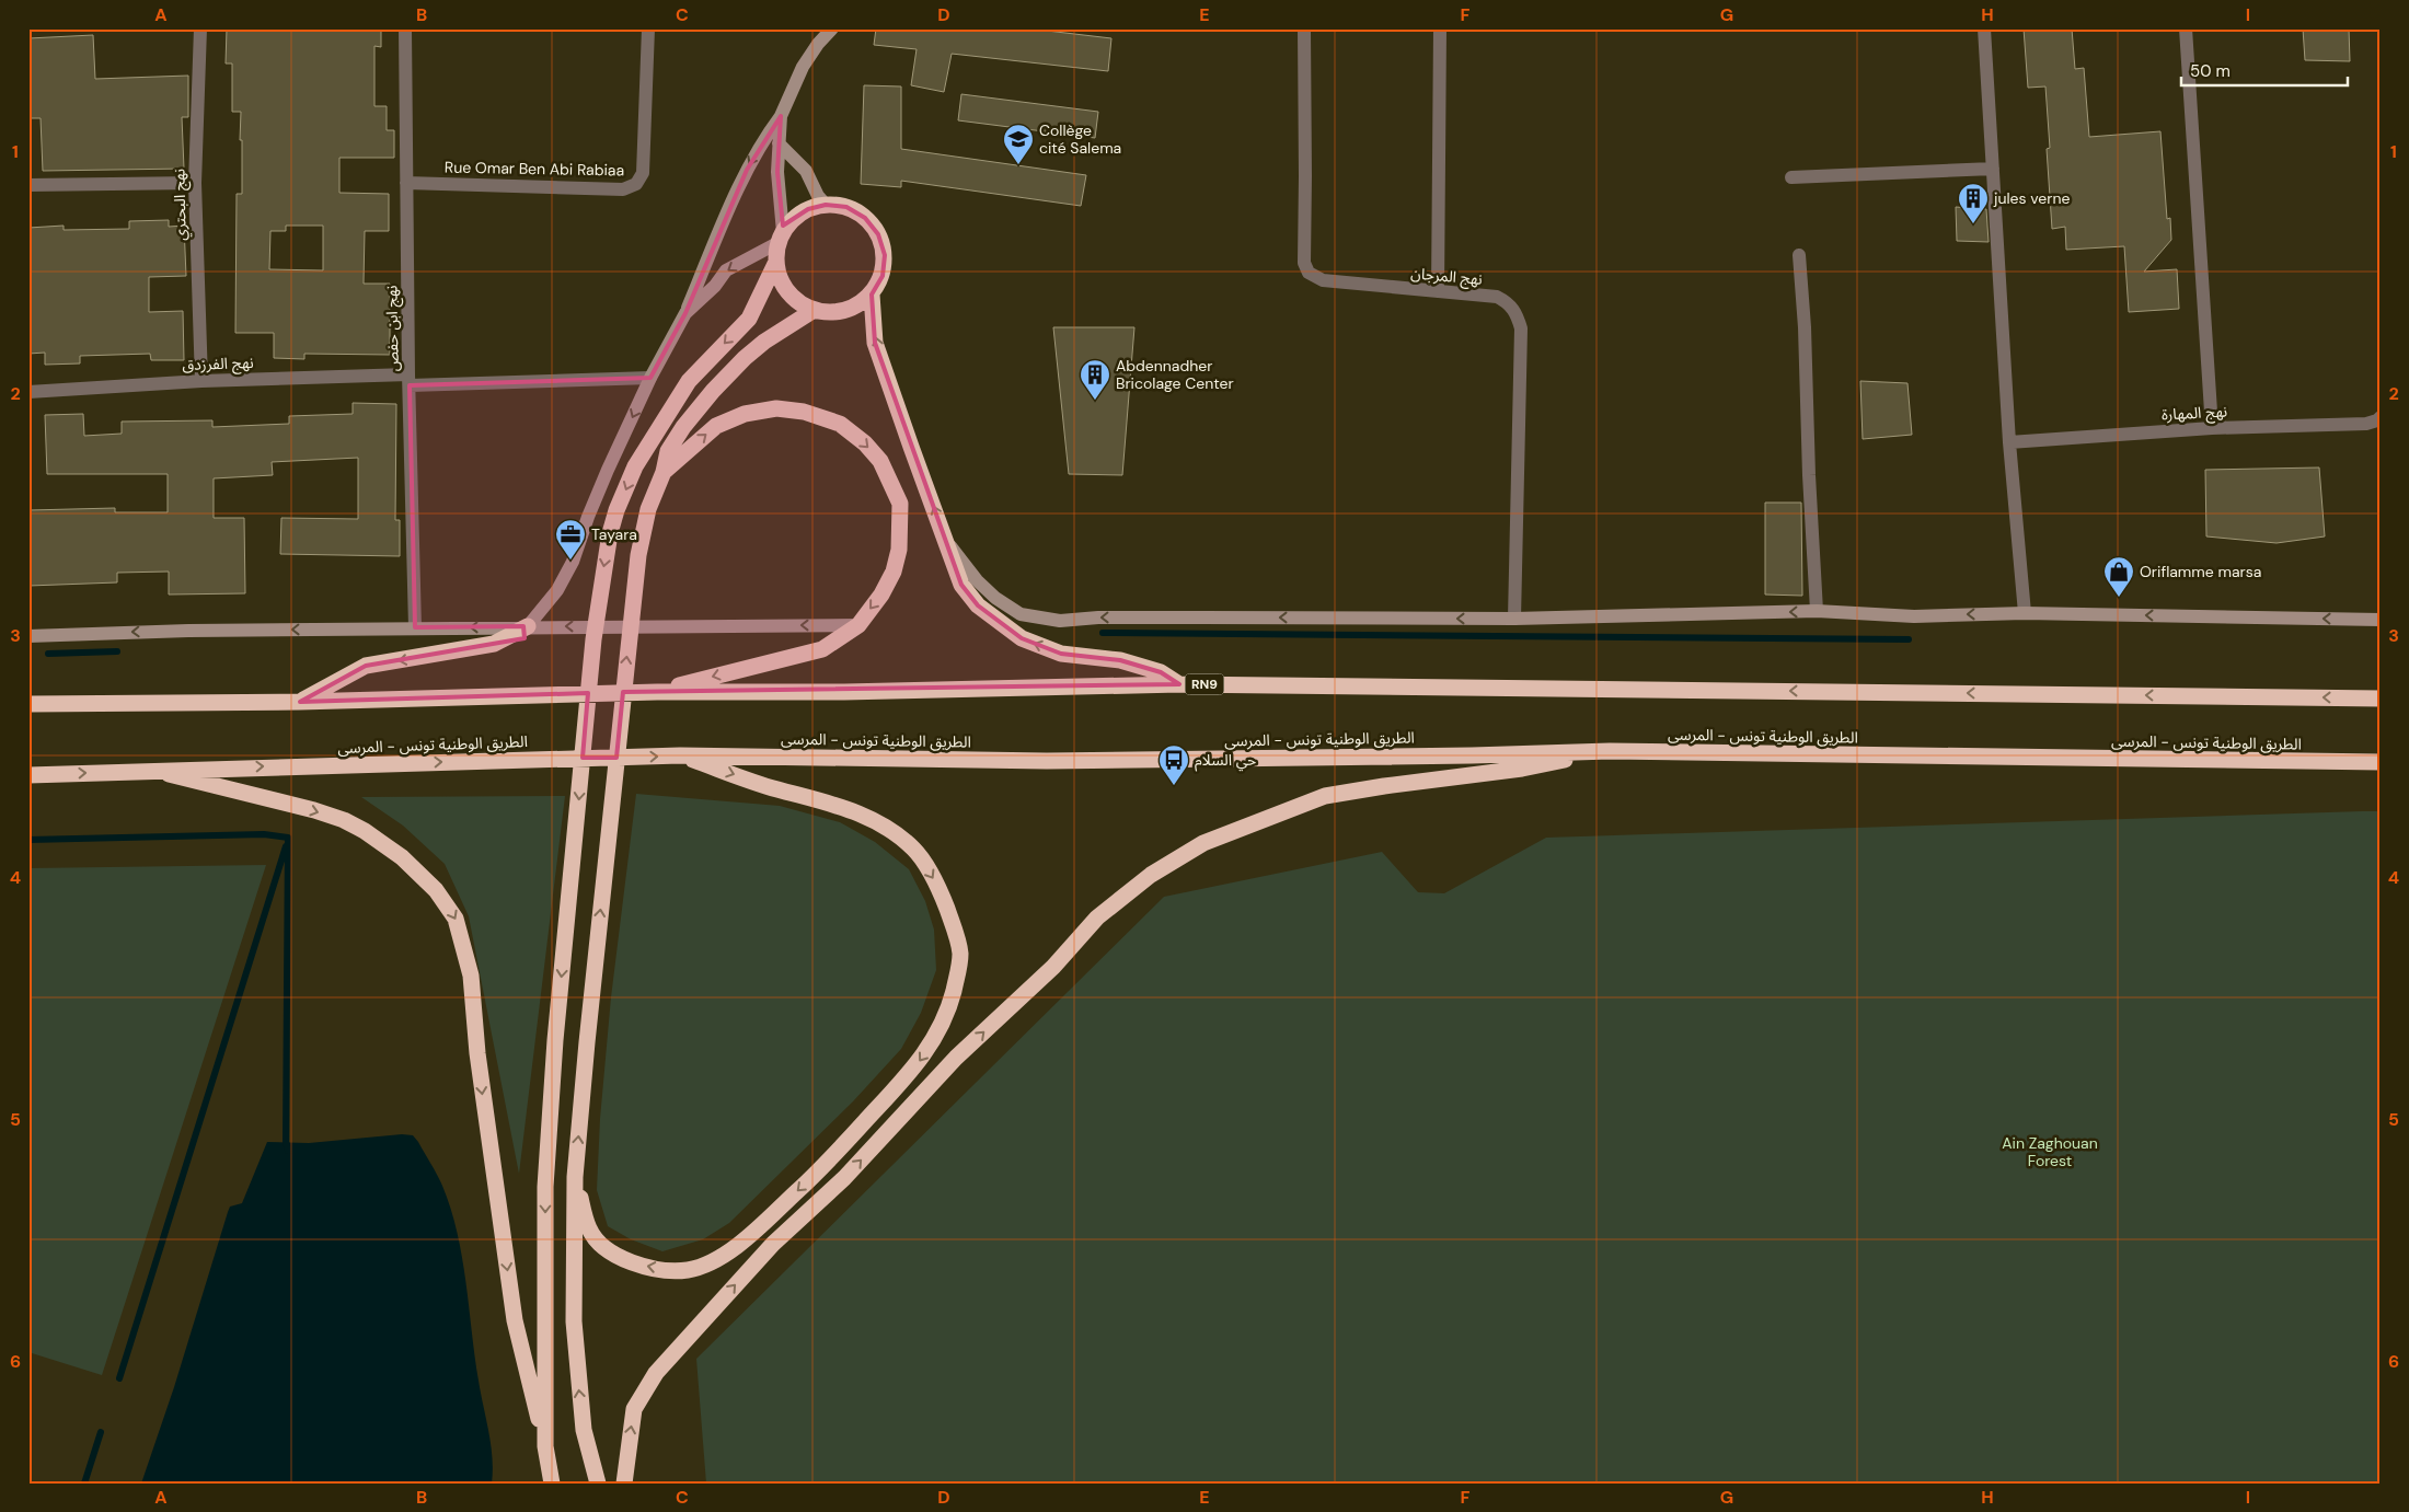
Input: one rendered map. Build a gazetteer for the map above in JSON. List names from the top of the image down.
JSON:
{
  "streets": {
    "highway": ["RN9", "الطريق الوطنية تونس - المرسى"],
    "street": [
      "Rue Omar Ben Abi Rabiaa",
      "نهج البحتري",
      "نهج المرجان",
      "نهج ابن حفص",
      "نهج الفرزدق",
      "نهج المهارة"
    ]
  },
  "crossings": [
    ["Rue Omar Ben Abi Rabiaa", "نهج ابن حفص"],
    ["نهج البحتري", "نهج الفرزدق"],
    ["نهج ابن حفص", "نهج الفرزدق"]
  ],
  "parks": ["Ain Zaghouan Forest"],
  "places": {
    "school or university": ["Collège cité Salema"],
    "building": ["jules verne", "Abdennadher Bricolage Center"],
    "office": ["Tayara"],
    "shop": ["Oriflamme marsa"],
    "bus stop": ["حي السلام"]
  },
  "scale_bar": "50 m",
  "grid": {
    "columns": [
      "A",
      "B",
      "C",
      "D",
      "E",
      "F",
      "G",
      "H",
      "I"
    ],
    "rows": [
      "1",
      "2",
      "3",
      "4",
      "5",
      "6"
    ]
  }
}
